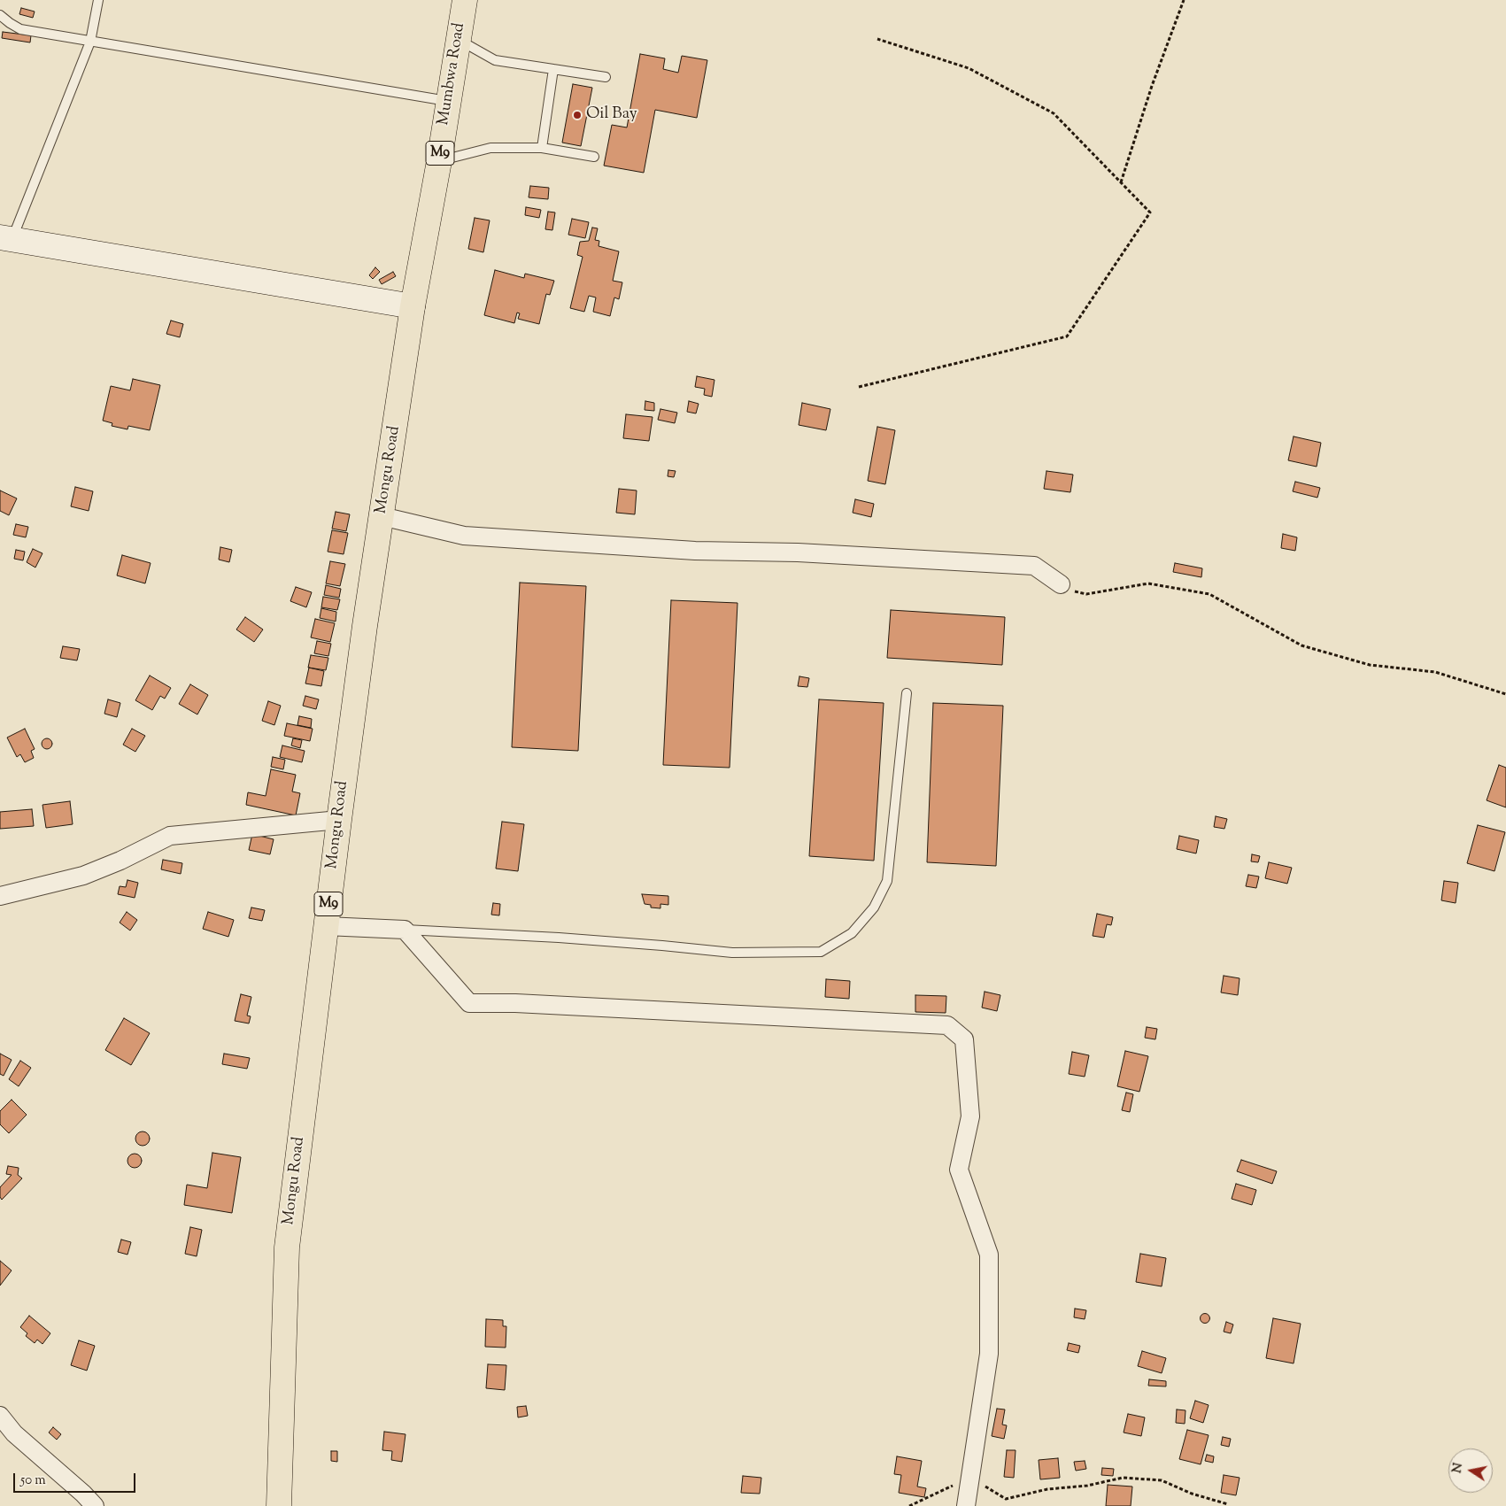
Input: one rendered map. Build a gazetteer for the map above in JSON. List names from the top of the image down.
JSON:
{
  "streets": {
    "main road": ["Mumbwa Road", "M9", "Mongu Road"]
  },
  "crossings": [
    ["Mumbwa Road", "Mongu Road"]
  ],
  "places": ["Oil Bay"],
  "scale_bar": "50 m",
  "north": "left"
}
